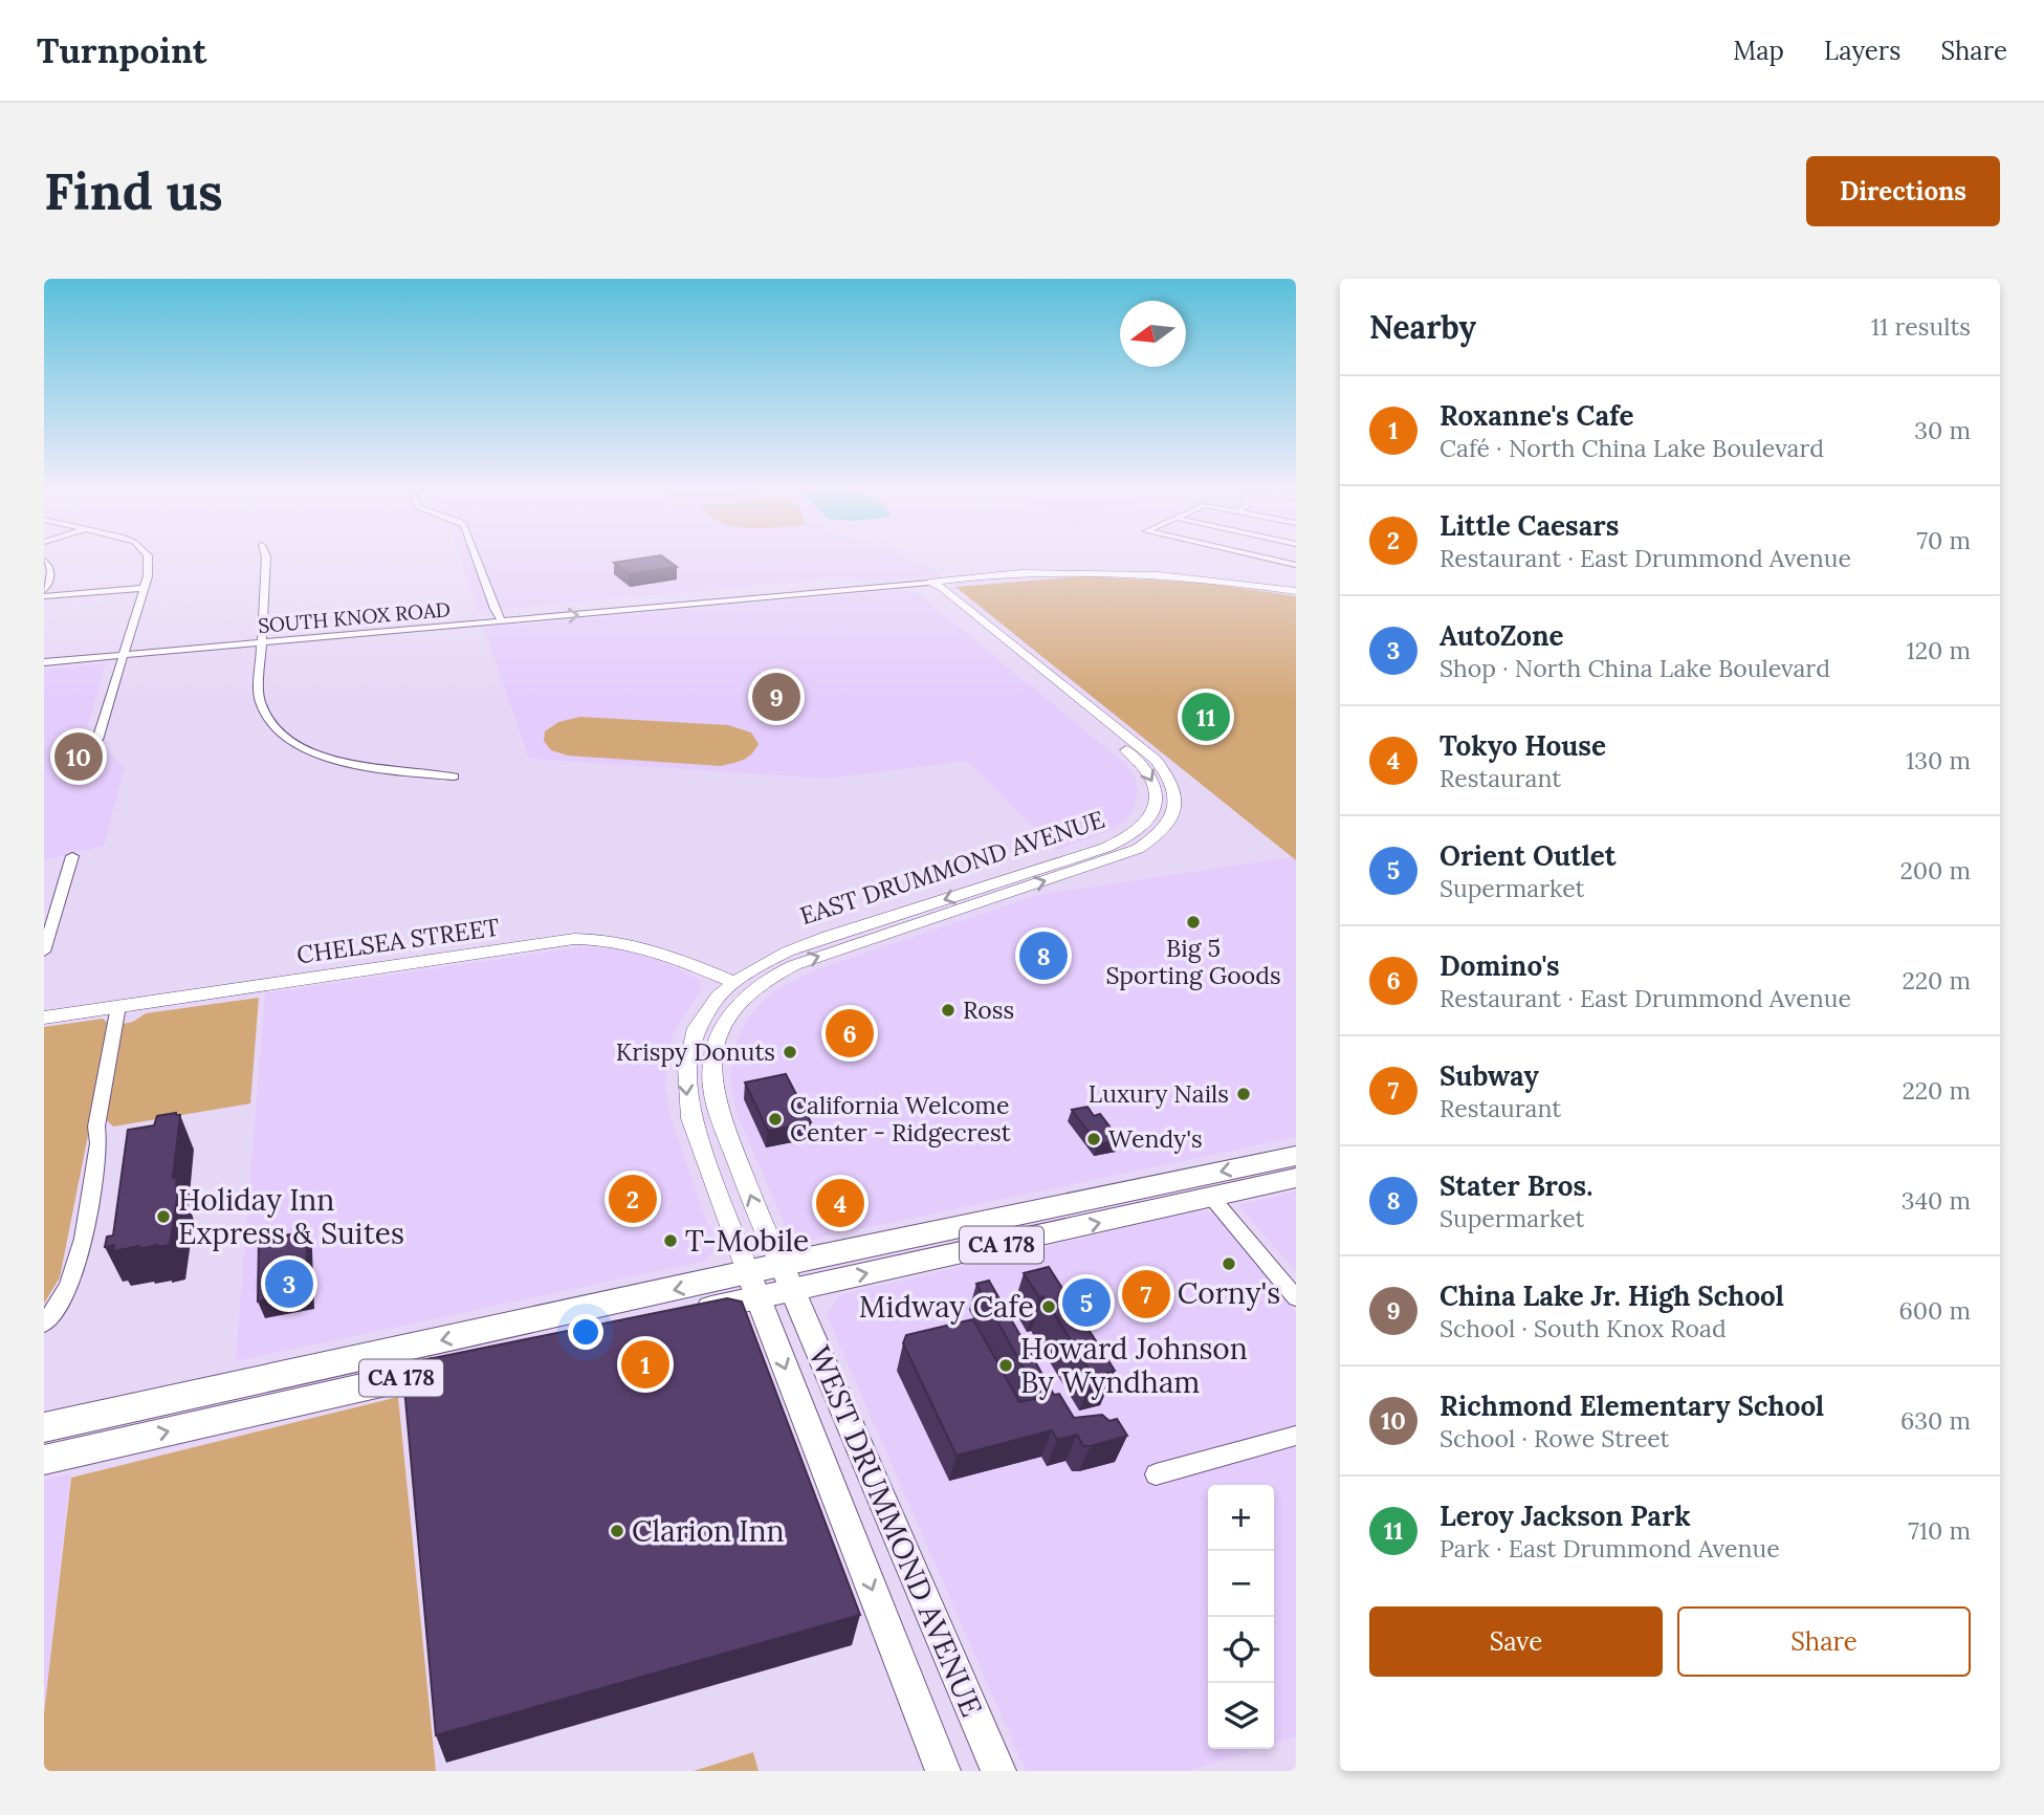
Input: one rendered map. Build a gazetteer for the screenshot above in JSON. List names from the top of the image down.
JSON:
{
  "streets": {
    "main road": ["CA 178", "WEST DRUMMOND AVENUE"],
    "street": ["SOUTH KNOX ROAD", "EAST DRUMMOND AVENUE", "CHELSEA STREET"]
  },
  "crossings": [
    ["SOUTH KNOX ROAD", "EAST DRUMMOND AVENUE"],
    ["EAST DRUMMOND AVENUE", "CHELSEA STREET"],
    ["EAST DRUMMOND AVENUE", "CA 178"],
    ["EAST DRUMMOND AVENUE", "WEST DRUMMOND AVENUE"],
    ["CA 178", "WEST DRUMMOND AVENUE"]
  ],
  "one_way": ["SOUTH KNOX ROAD"],
  "places": [
    "Big 5 Sporting Goods",
    "Ross",
    "Krispy Donuts",
    "Luxury Nails",
    "California Welcome Center - Ridgecrest",
    "Wendy's",
    "Holiday Inn Express & Suites",
    "T-Mobile",
    "Corny's",
    "Midway Cafe",
    "Howard Johnson By Wyndham",
    "Clarion Inn"
  ],
  "north": "left",
  "page": {
    "header": "Turnpoint",
    "nav": ["Map", "Layers", "Share"],
    "buttons": [
      "Directions",
      ["Save", "Share"]
    ],
    "title": "Find us",
    "heading": ["Nearby", "11 results"],
    "list": [
      {
        "mark": "1",
        "name": "Roxanne's Cafe",
        "note": "Café · North China Lake Boulevard",
        "value": "30 m"
      },
      {
        "mark": "2",
        "name": "Little Caesars",
        "note": "Restaurant · East Drummond Avenue",
        "value": "70 m"
      },
      {
        "mark": "3",
        "name": "AutoZone",
        "note": "Shop · North China Lake Boulevard",
        "value": "120 m"
      },
      {
        "mark": "4",
        "name": "Tokyo House",
        "note": "Restaurant",
        "value": "130 m"
      },
      {
        "mark": "5",
        "name": "Orient Outlet",
        "note": "Supermarket",
        "value": "200 m"
      },
      {
        "mark": "6",
        "name": "Domino's",
        "note": "Restaurant · East Drummond Avenue",
        "value": "220 m"
      },
      {
        "mark": "7",
        "name": "Subway",
        "note": "Restaurant",
        "value": "220 m"
      },
      {
        "mark": "8",
        "name": "Stater Bros.",
        "note": "Supermarket",
        "value": "340 m"
      },
      {
        "mark": "9",
        "name": "China Lake Jr. High School",
        "note": "School · South Knox Road",
        "value": "600 m"
      },
      {
        "mark": "10",
        "name": "Richmond Elementary School",
        "note": "School · Rowe Street",
        "value": "630 m"
      },
      {
        "mark": "11",
        "name": "Leroy Jackson Park",
        "note": "Park · East Drummond Avenue",
        "value": "710 m"
      }
    ],
    "pins": [
      "9",
      "11",
      "10",
      "8",
      "6",
      "2",
      "4",
      "3",
      "7",
      "5",
      "1"
    ],
    "map_buttons": ["+", "−"]
  }
}
